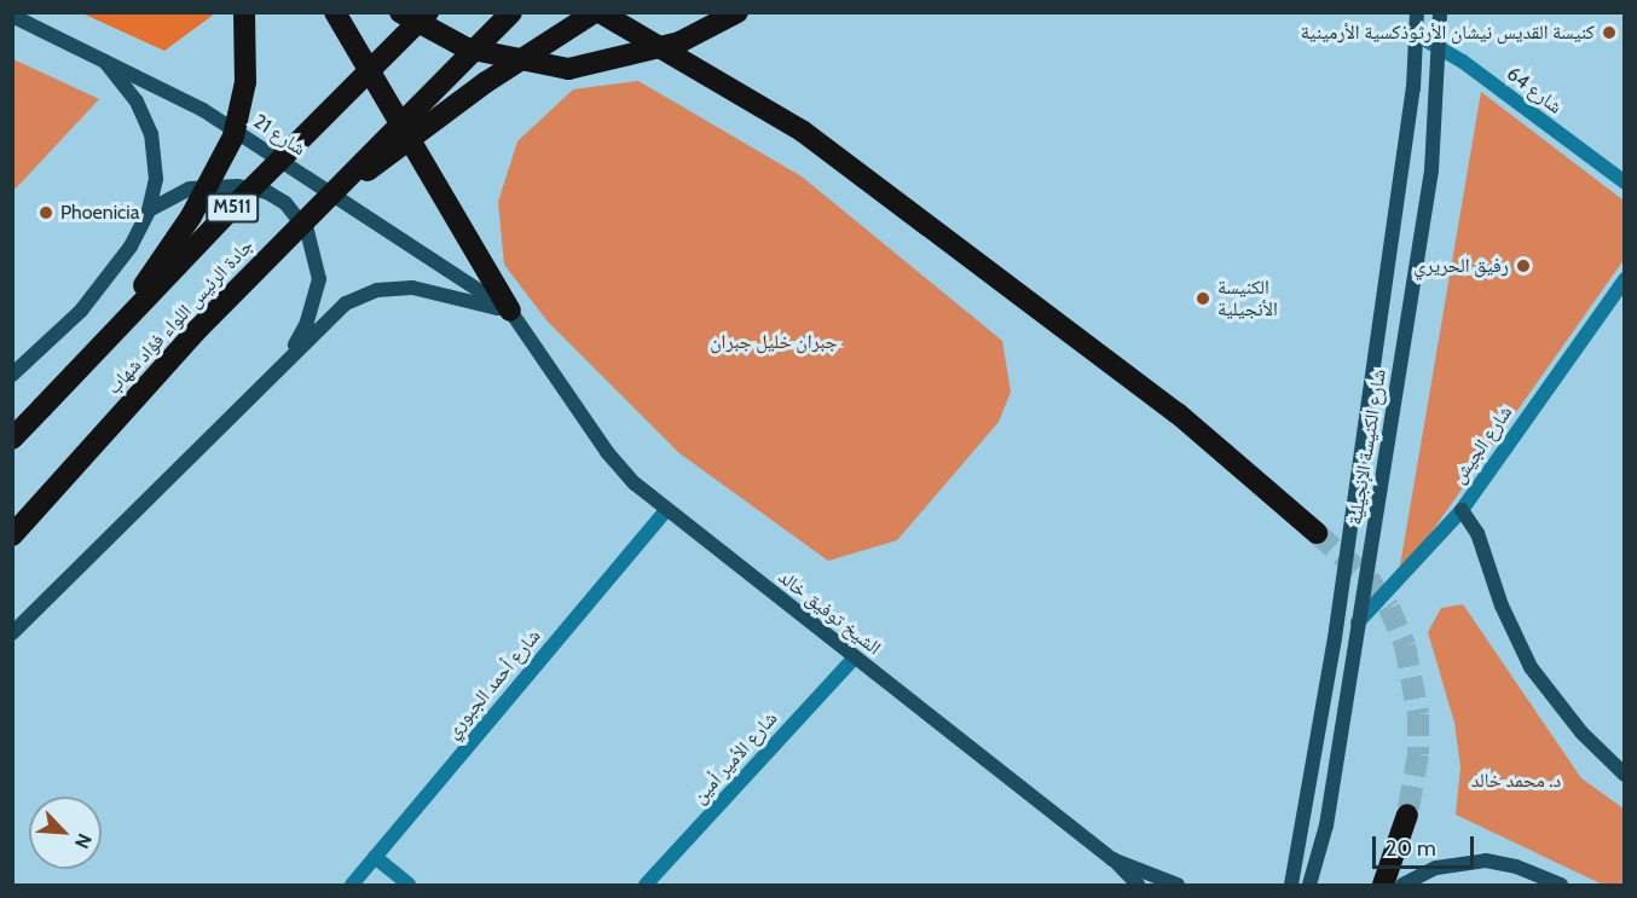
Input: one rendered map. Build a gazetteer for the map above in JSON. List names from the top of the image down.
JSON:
{
  "streets": {
    "highway": ["M511", "جادة الرئيس اللواء فؤاد شهاب"],
    "street": [
      "شارع 64",
      "شارع 21",
      "شارع الجيش",
      "شارع الكنيسة الإنجيلية",
      "الشيخ توفيق خالد",
      "شارع أحمد الجبوري",
      "شارع الأمير أمين"
    ]
  },
  "crossings": [
    ["شارع 64", "شارع الكنيسة الإنجيلية"],
    ["شارع 21", "الشيخ توفيق خالد"],
    ["شارع الجيش", "شارع الكنيسة الإنجيلية"],
    ["الشيخ توفيق خالد", "شارع أحمد الجبوري"],
    ["الشيخ توفيق خالد", "شارع الأمير أمين"]
  ],
  "parks": ["جبران خليل جبران", "د. محمد خالد"],
  "places": [
    "كنيسة القديس نيشان الأرثوذكسية الأرمينية",
    "Phoenicia",
    "رفيق الحريري",
    "الكنيسة الأنجيلية"
  ],
  "scale_bar": "20 m",
  "north": "bottom right"
}
